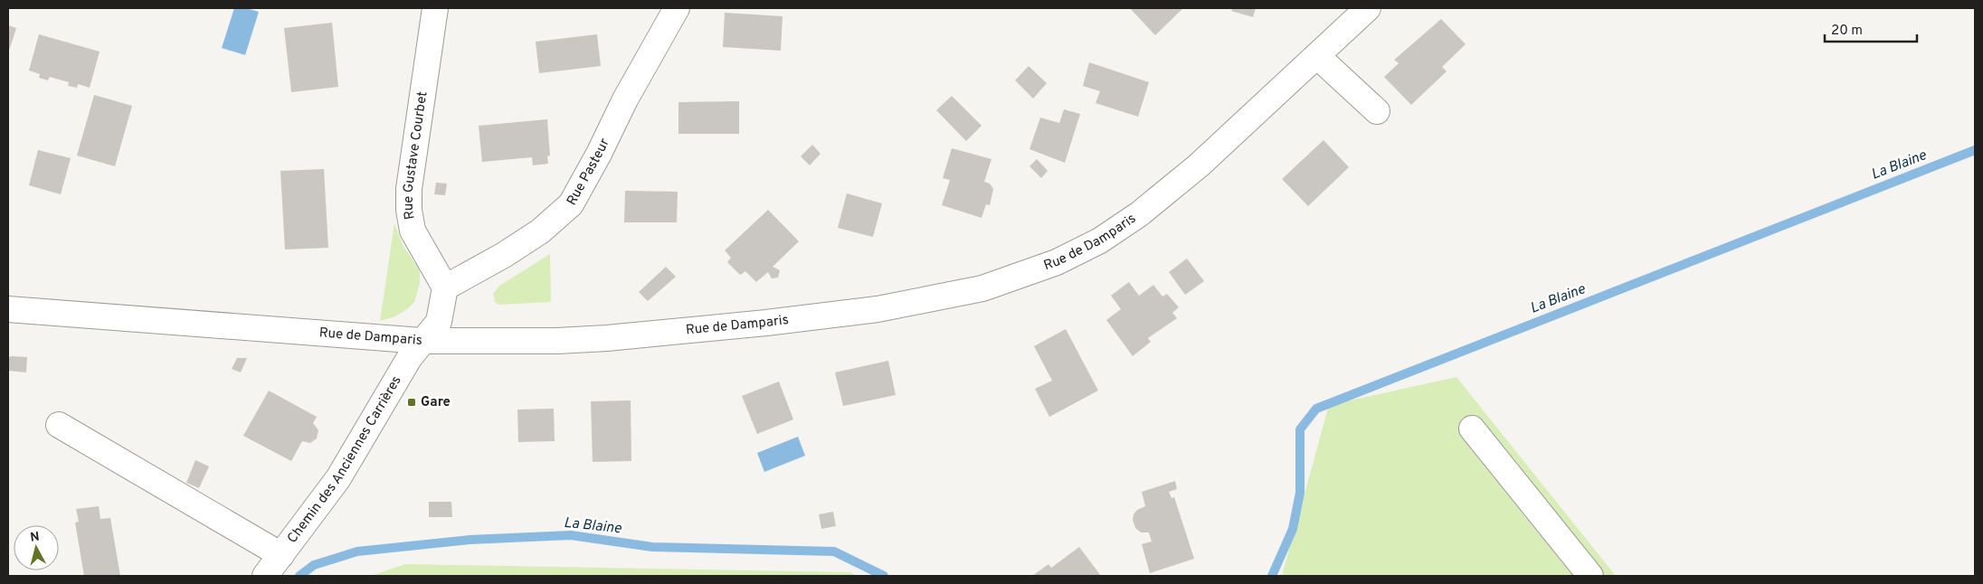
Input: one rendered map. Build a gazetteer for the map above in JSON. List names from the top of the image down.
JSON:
{
  "streets": {
    "street": [
      "Rue Gustave Courbet",
      "Rue Pasteur",
      "Rue de Damparis",
      "Chemin des Anciennes Carrières"
    ]
  },
  "crossings": [
    ["Rue Gustave Courbet", "Rue Pasteur"],
    ["Rue de Damparis", "Chemin des Anciennes Carrières"]
  ],
  "water": ["La Blaine"],
  "places": {
    "transit": ["Gare"]
  },
  "scale_bar": "20 m",
  "north": "top"
}
